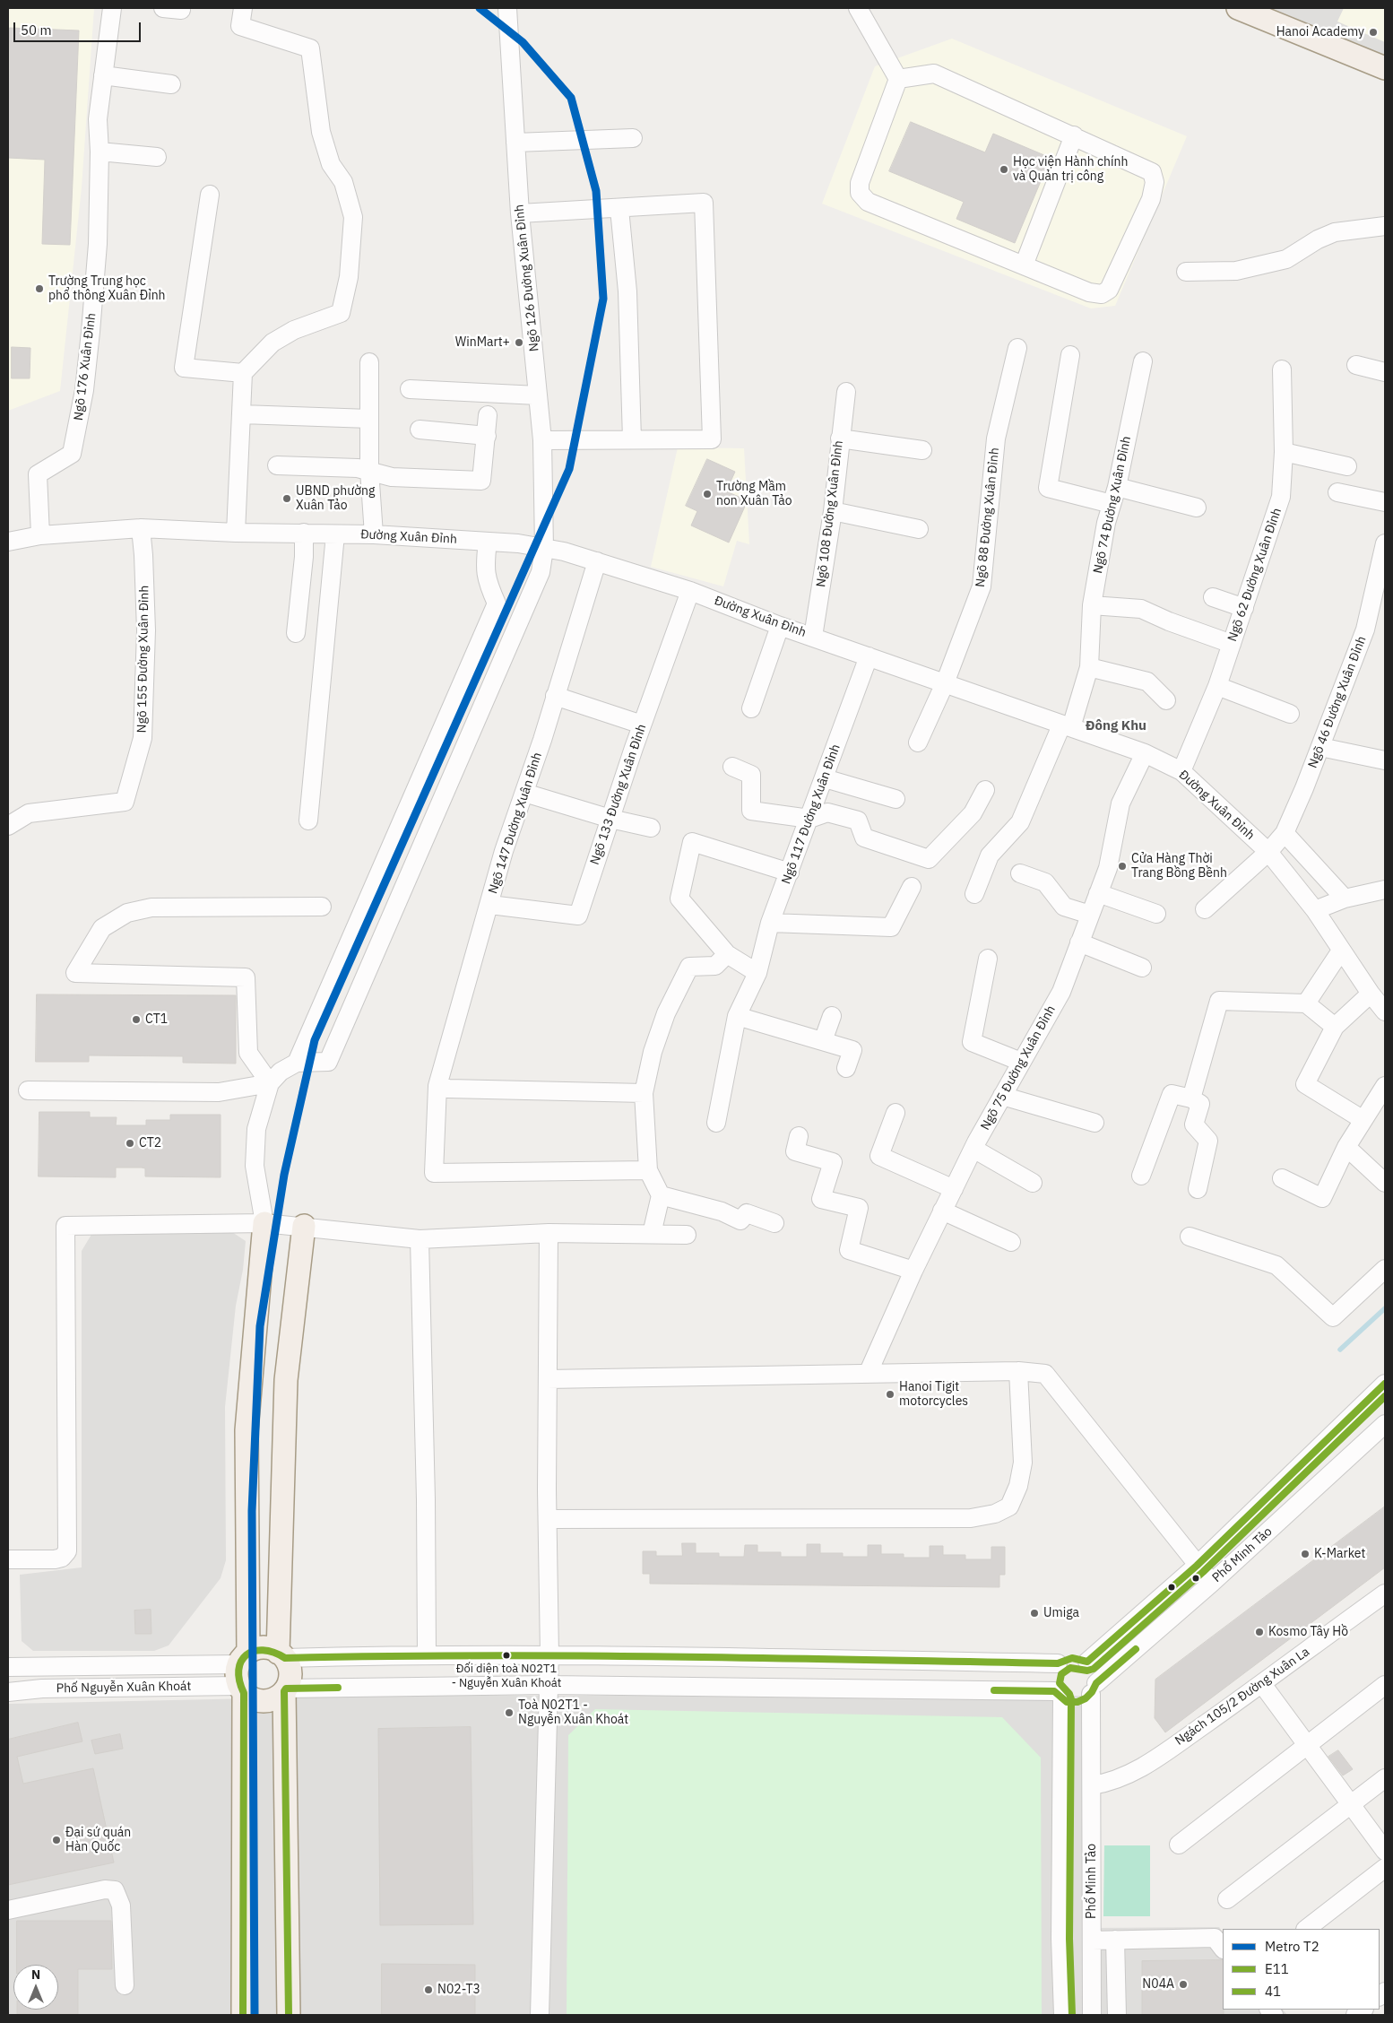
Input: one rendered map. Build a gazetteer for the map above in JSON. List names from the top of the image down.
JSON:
{
  "streets": {
    "street": [
      "Ngõ 126 Đường Xuân Đỉnh",
      "Ngõ 176 Xuân Đỉnh",
      "Ngõ 74 Đường Xuân Đỉnh",
      "Ngõ 108 Đường Xuân Đỉnh",
      "Ngõ 88 Đường Xuân Đỉnh",
      "Đường Xuân Đỉnh",
      "Ngõ 62 Đường Xuân Đỉnh",
      "Ngõ 155 Đường Xuân Đỉnh",
      "Ngõ 46 Đường Xuân Đỉnh",
      "Ngõ 133 Đường Xuân Đỉnh",
      "Ngõ 117 Đường Xuân Đỉnh",
      "Ngõ 147 Đường Xuân Đỉnh",
      "Ngõ 75 Đường Xuân Đỉnh",
      "Phố Minh Tảo",
      "Phố Nguyễn Xuân Khoát",
      "Ngách 105/2 Đường Xuân La"
    ]
  },
  "crossings": [
    ["Ngõ 126 Đường Xuân Đỉnh", "Đường Xuân Đỉnh"],
    ["Ngõ 176 Xuân Đỉnh", "Đường Xuân Đỉnh"],
    ["Ngõ 74 Đường Xuân Đỉnh", "Đường Xuân Đỉnh"],
    ["Ngõ 108 Đường Xuân Đỉnh", "Đường Xuân Đỉnh"],
    ["Ngõ 88 Đường Xuân Đỉnh", "Đường Xuân Đỉnh"],
    ["Đường Xuân Đỉnh", "Ngõ 62 Đường Xuân Đỉnh"],
    ["Đường Xuân Đỉnh", "Ngõ 155 Đường Xuân Đỉnh"],
    ["Đường Xuân Đỉnh", "Ngõ 46 Đường Xuân Đỉnh"],
    ["Đường Xuân Đỉnh", "Ngõ 133 Đường Xuân Đỉnh"],
    ["Đường Xuân Đỉnh", "Ngõ 117 Đường Xuân Đỉnh"],
    ["Đường Xuân Đỉnh", "Ngõ 147 Đường Xuân Đỉnh"],
    ["Đường Xuân Đỉnh", "Ngõ 75 Đường Xuân Đỉnh"],
    ["Ngõ 133 Đường Xuân Đỉnh", "Ngõ 147 Đường Xuân Đỉnh"],
    ["Phố Minh Tảo", "Ngách 105/2 Đường Xuân La"]
  ],
  "districts": ["Đông Khu"],
  "places": [
    "Hanoi Academy",
    "Học viện Hành chính và Quản trị công",
    "Trường Trung học phổ thông Xuân Đỉnh",
    "WinMart+",
    "Trường Mầm non Xuân Tảo",
    "UBND phường Xuân Tảo",
    "Cửa Hàng Thời Trang Bồng Bềnh",
    "CT1",
    "CT2",
    "Hanoi Tigit motorcycles",
    "K-Market",
    "Umiga",
    "Kosmo Tây Hồ",
    "Đối diện toà N02T1 - Nguyễn Xuân Khoát",
    "Toà N02T1 - Nguyễn Xuân Khoát",
    "Đại sứ quán Hàn Quốc",
    "N04A",
    "N02-T3"
  ],
  "lines": ["metro line T2", "transit line E11", "transit line 41"],
  "legend": ["Metro T2", "E11", "41"],
  "scale_bar": "50 m",
  "north": "top"
}
